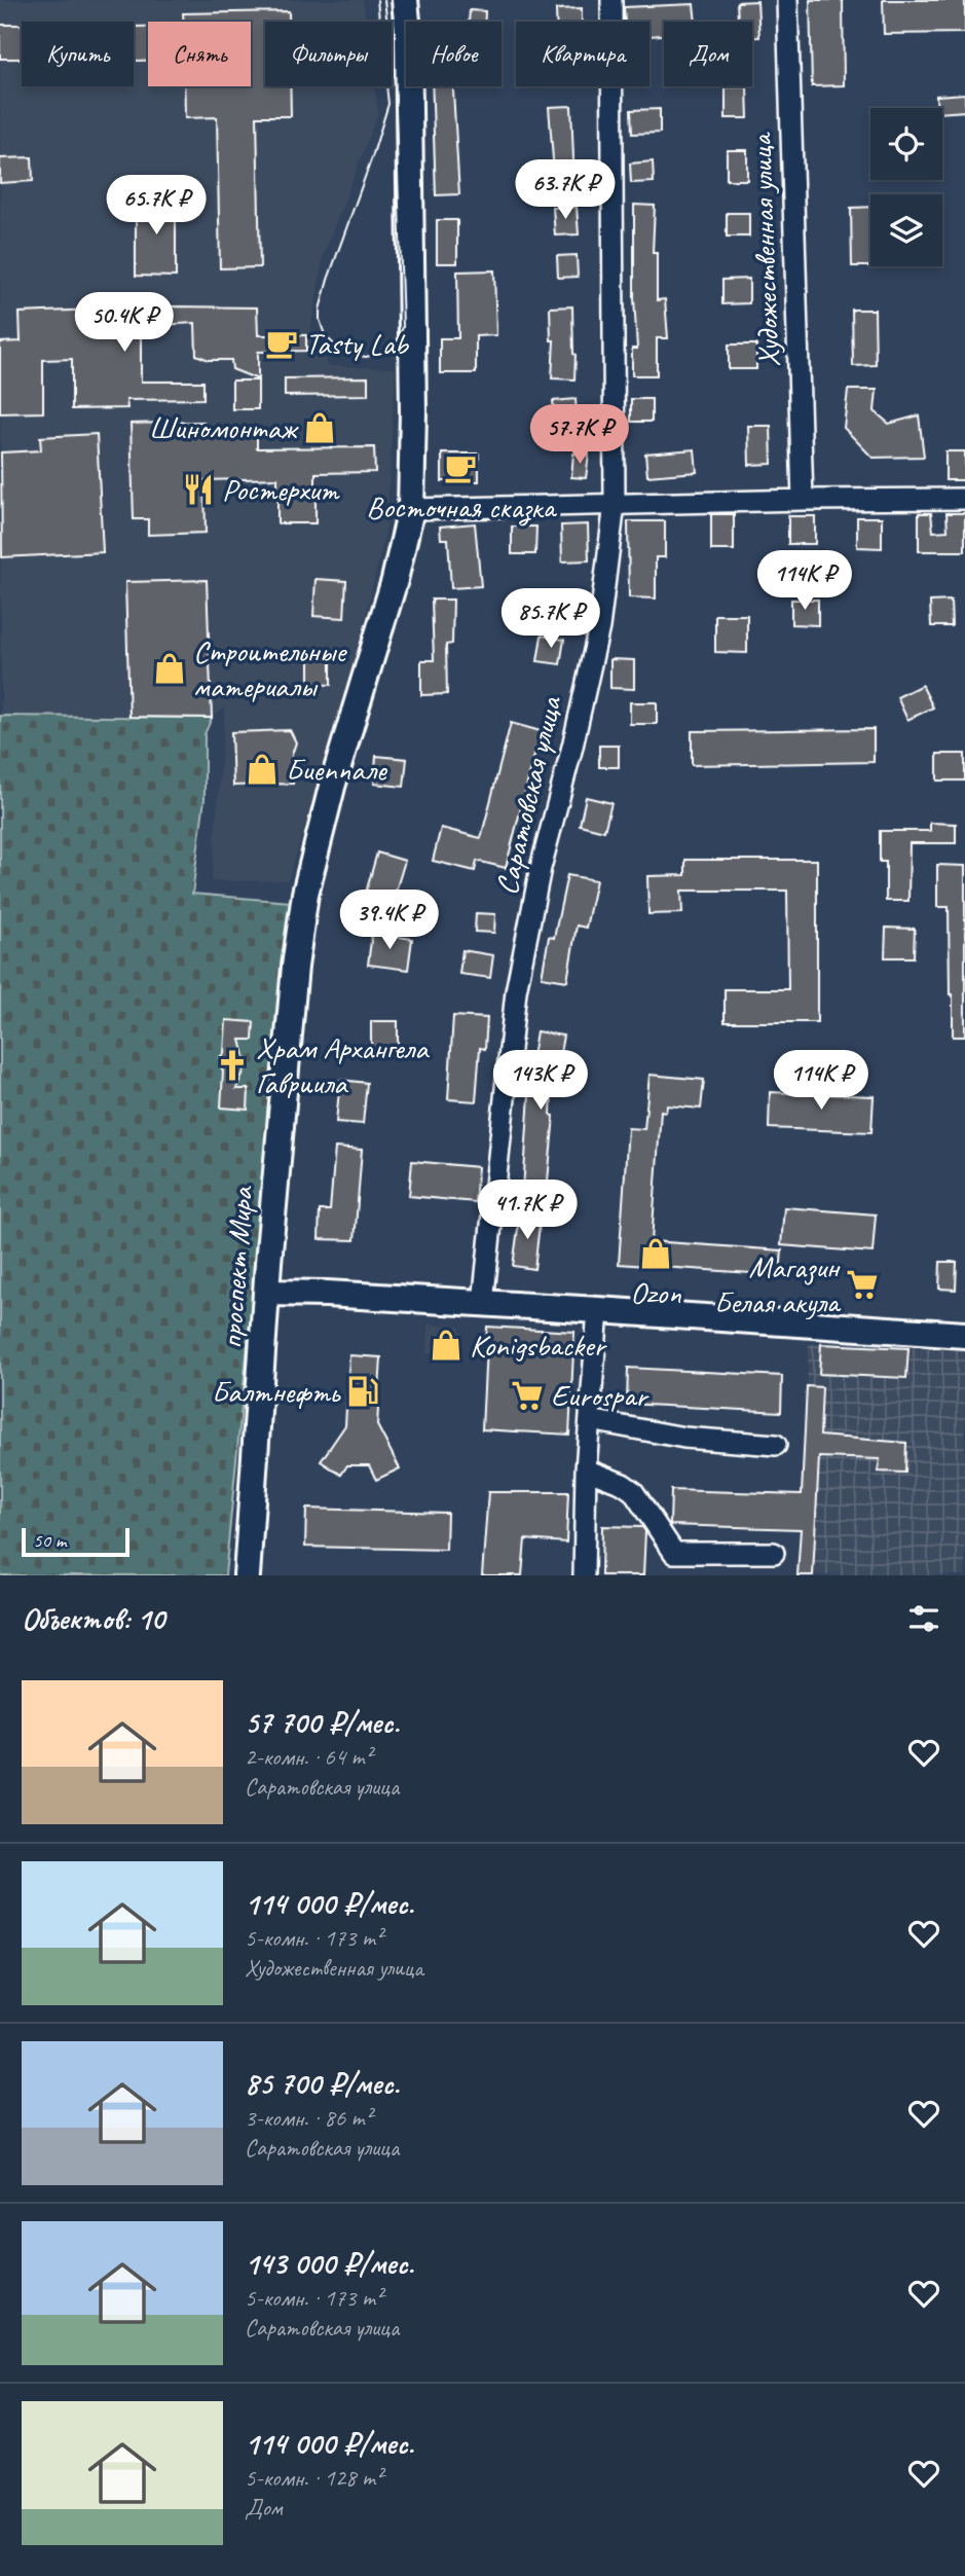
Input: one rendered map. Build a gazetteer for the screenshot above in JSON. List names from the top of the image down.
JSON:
{
  "streets": {
    "main road": ["проспект Мира"],
    "street": ["Художественная улица", "Саратовская улица"]
  },
  "places": {
    "cafe": ["Tasty Lab", "Восточная сказка"],
    "shop": [
      "Шиномонтаж",
      "Строительные материалы",
      "Биеnnале",
      "Ozon",
      "Konigsbacker"
    ],
    "restaurant": ["Ростерхит"],
    "church": ["Храм Архангела Гавриила"],
    "supermarket": ["Магазин Белая акула", "Eurospar"],
    "fuel station": ["Балтнефть"]
  },
  "scale_bar": "50 m",
  "page": {
    "chip": [
      "Купить",
      "Снять",
      "Фильтры",
      "Новое",
      "Квартира",
      "Дом"
    ],
    "price": [
      "63.7K ₽",
      "65.7K ₽",
      "50.4K ₽",
      "57.7K ₽",
      "114K ₽",
      "85.7K ₽",
      "39.4K ₽",
      "143K ₽",
      "114K ₽",
      "41.7K ₽"
    ],
    "scale": "50 m",
    "heading": "Объектов: 10",
    "list": [
      {
        "name": "57 700 ₽/мес.",
        "note": "2-комн. · 64 m² · Саратовская улица"
      },
      {
        "name": "114 000 ₽/мес.",
        "note": "5-комн. · 173 m² · Художественная улица"
      },
      {
        "name": "85 700 ₽/мес.",
        "note": "3-комн. · 86 m² · Саратовская улица"
      },
      {
        "name": "143 000 ₽/мес.",
        "note": "5-комн. · 173 m² · Саратовская улица"
      },
      {
        "name": "114 000 ₽/мес.",
        "note": "5-комн. · 128 m² · Дом"
      }
    ]
  }
}
